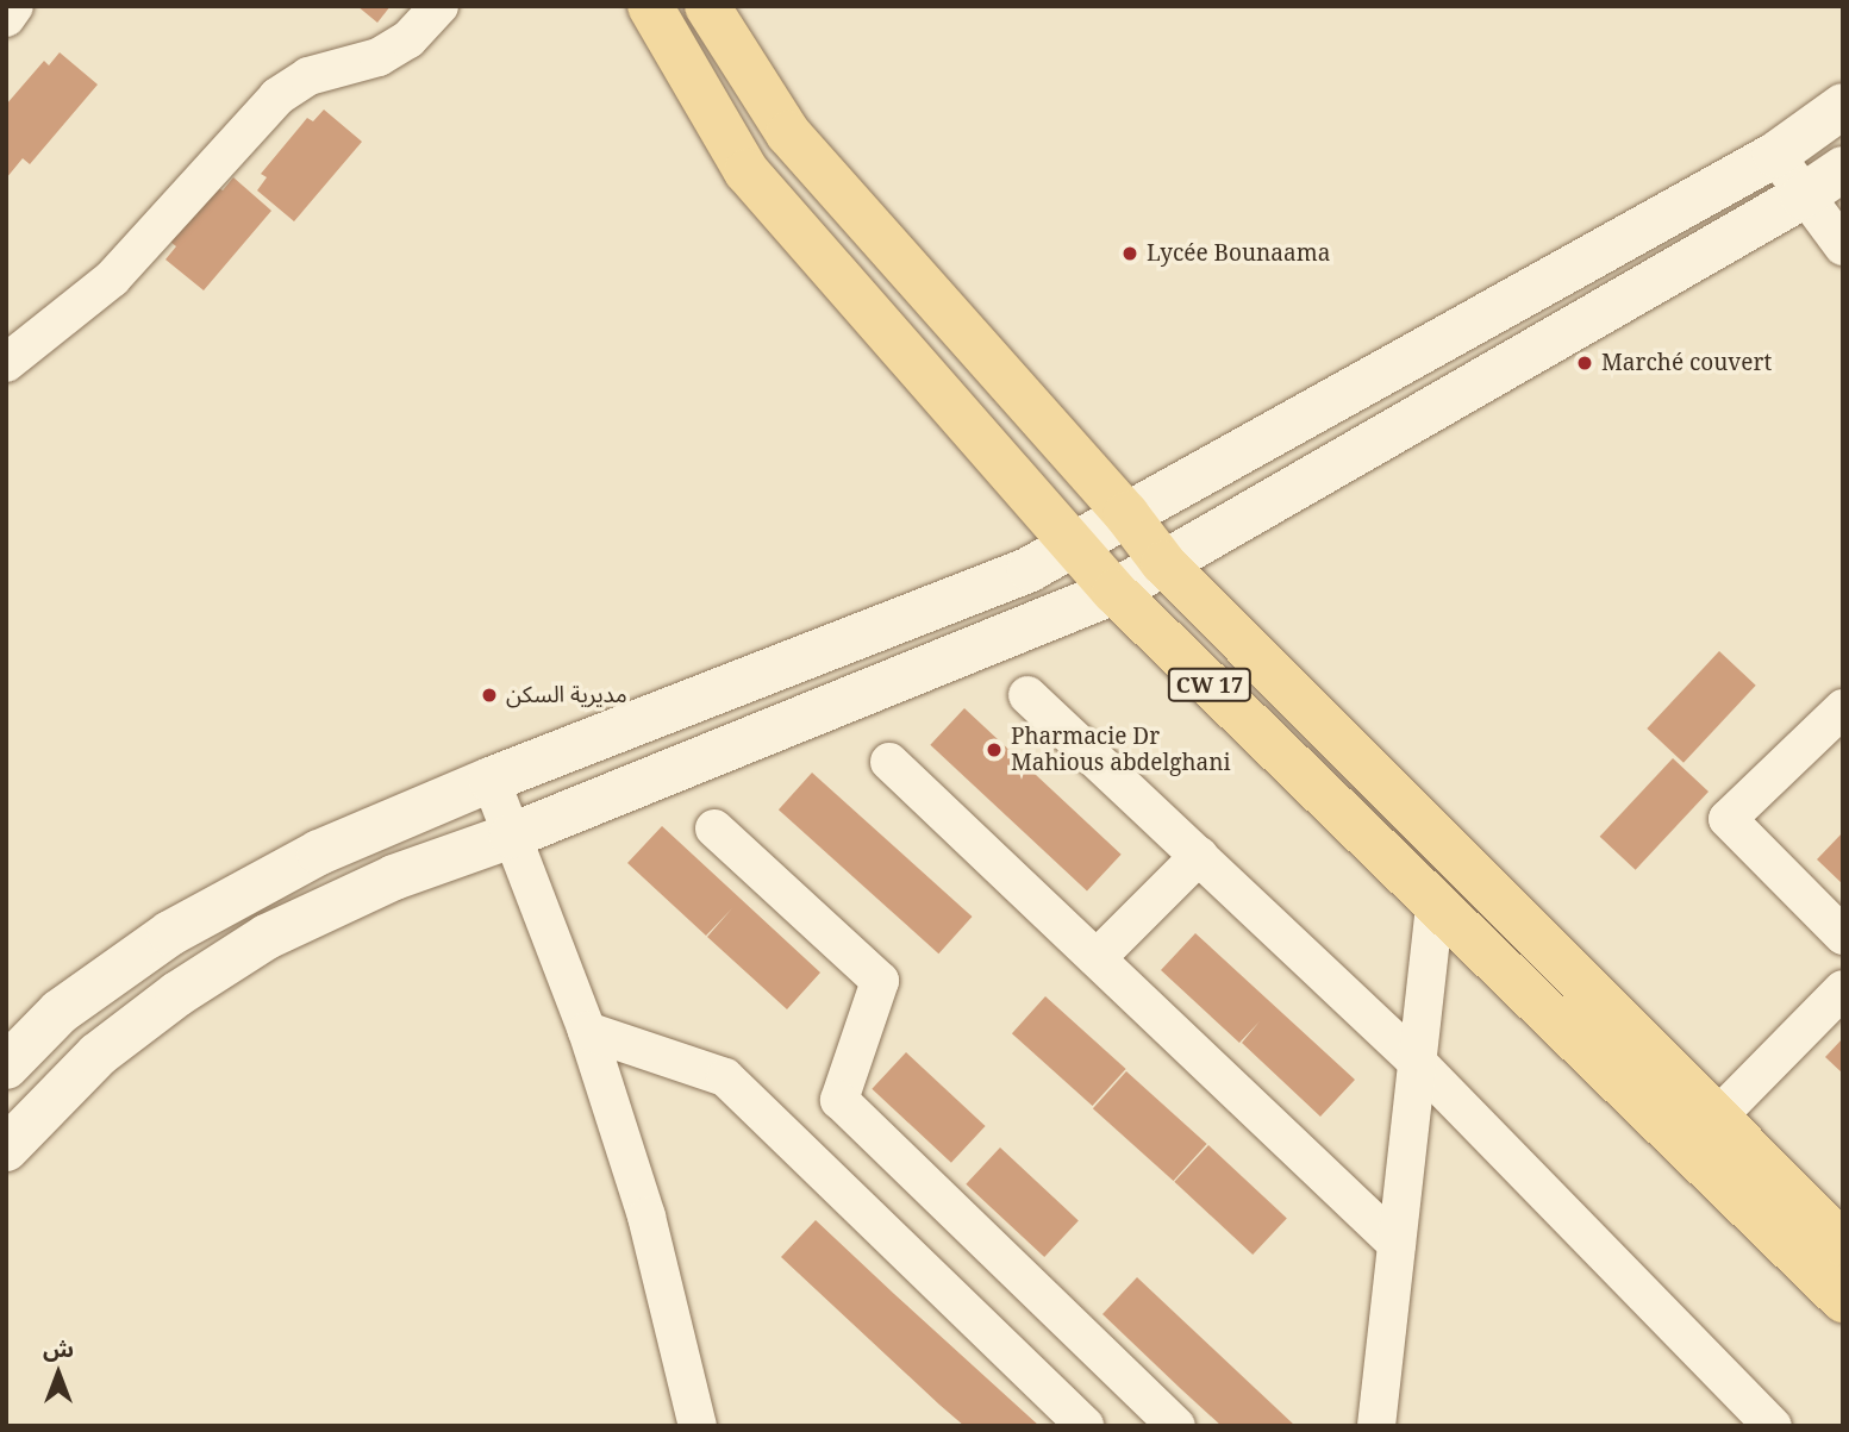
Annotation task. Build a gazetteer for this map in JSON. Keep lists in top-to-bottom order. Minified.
{"streets":{"main road":["CW 17"]},"places":["Lycée Bounaama","Marché couvert","مديرية السكن","Pharmacie Dr Mahious abdelghani"],"north":"top"}
